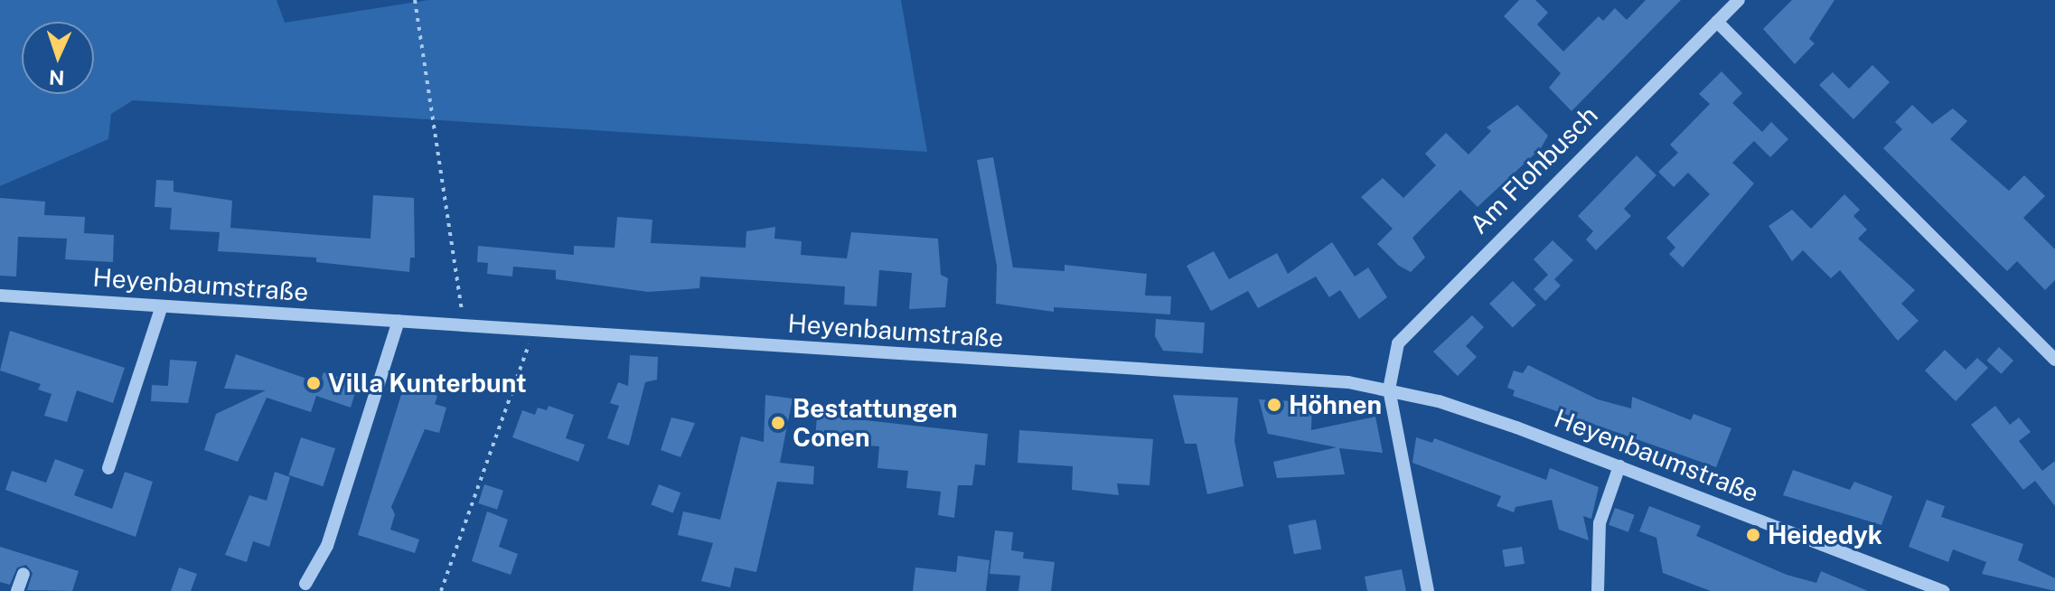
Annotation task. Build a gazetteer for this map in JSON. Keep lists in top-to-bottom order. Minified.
{"streets":{"street":["Am Flohbusch","Heyenbaumstraße"]},"crossings":[["Am Flohbusch","Heyenbaumstraße"]],"places":["Villa Kunterbunt","Höhnen","Bestattungen Conen","Heidedyk"],"north":"bottom"}
